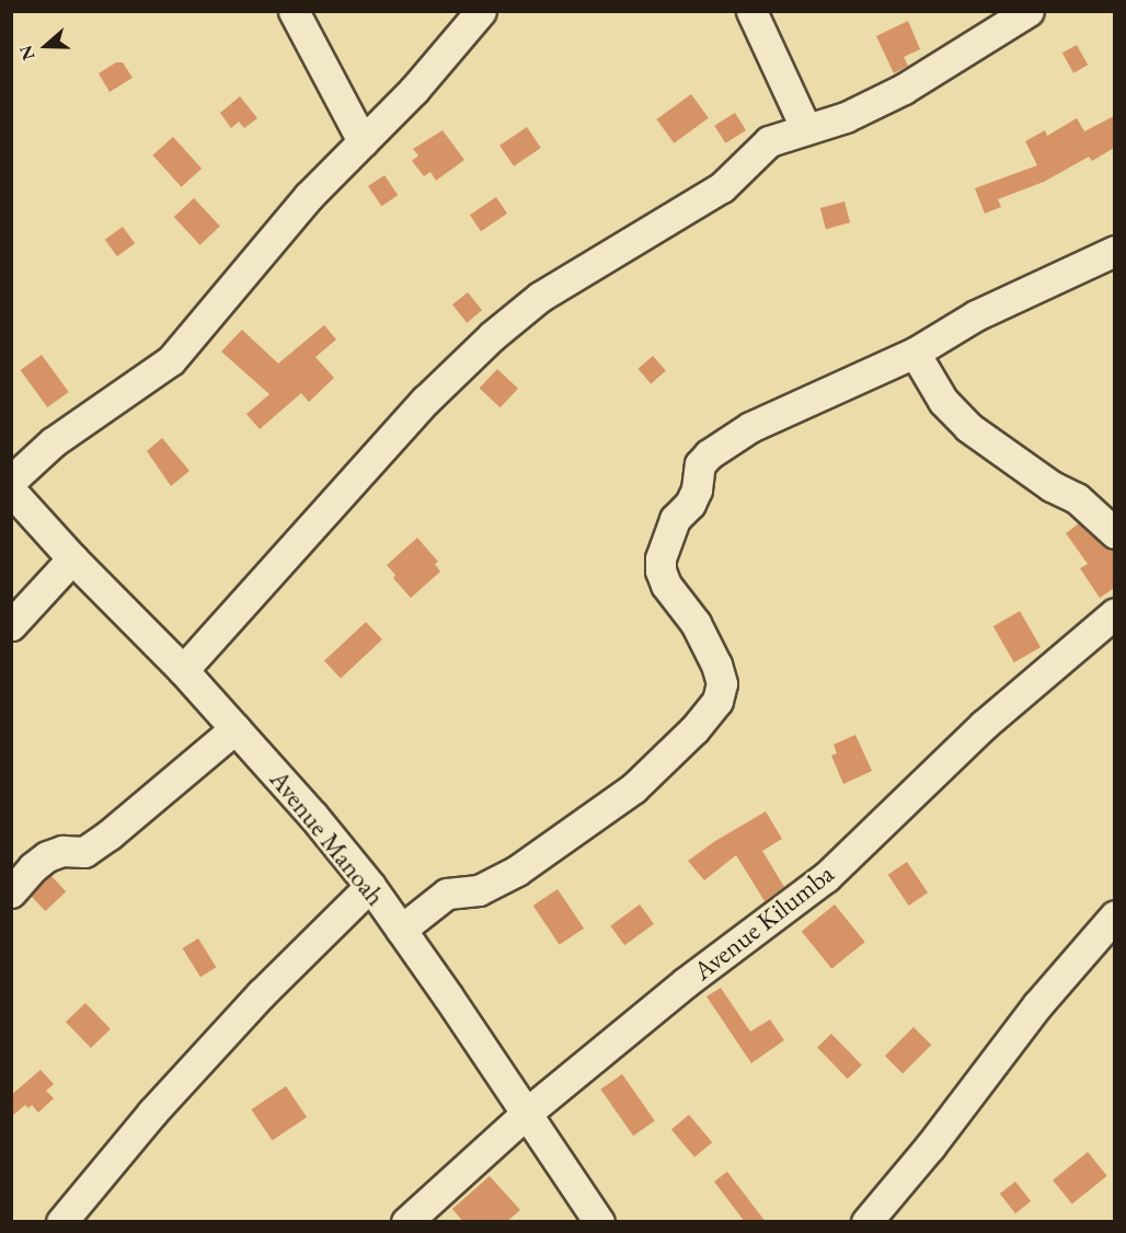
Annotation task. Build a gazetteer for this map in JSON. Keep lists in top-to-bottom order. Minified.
{"streets":{"street":["Avenue Manoah","Avenue Kilumba"]},"crossings":[["Avenue Manoah","Avenue Kilumba"]],"north":"left"}
